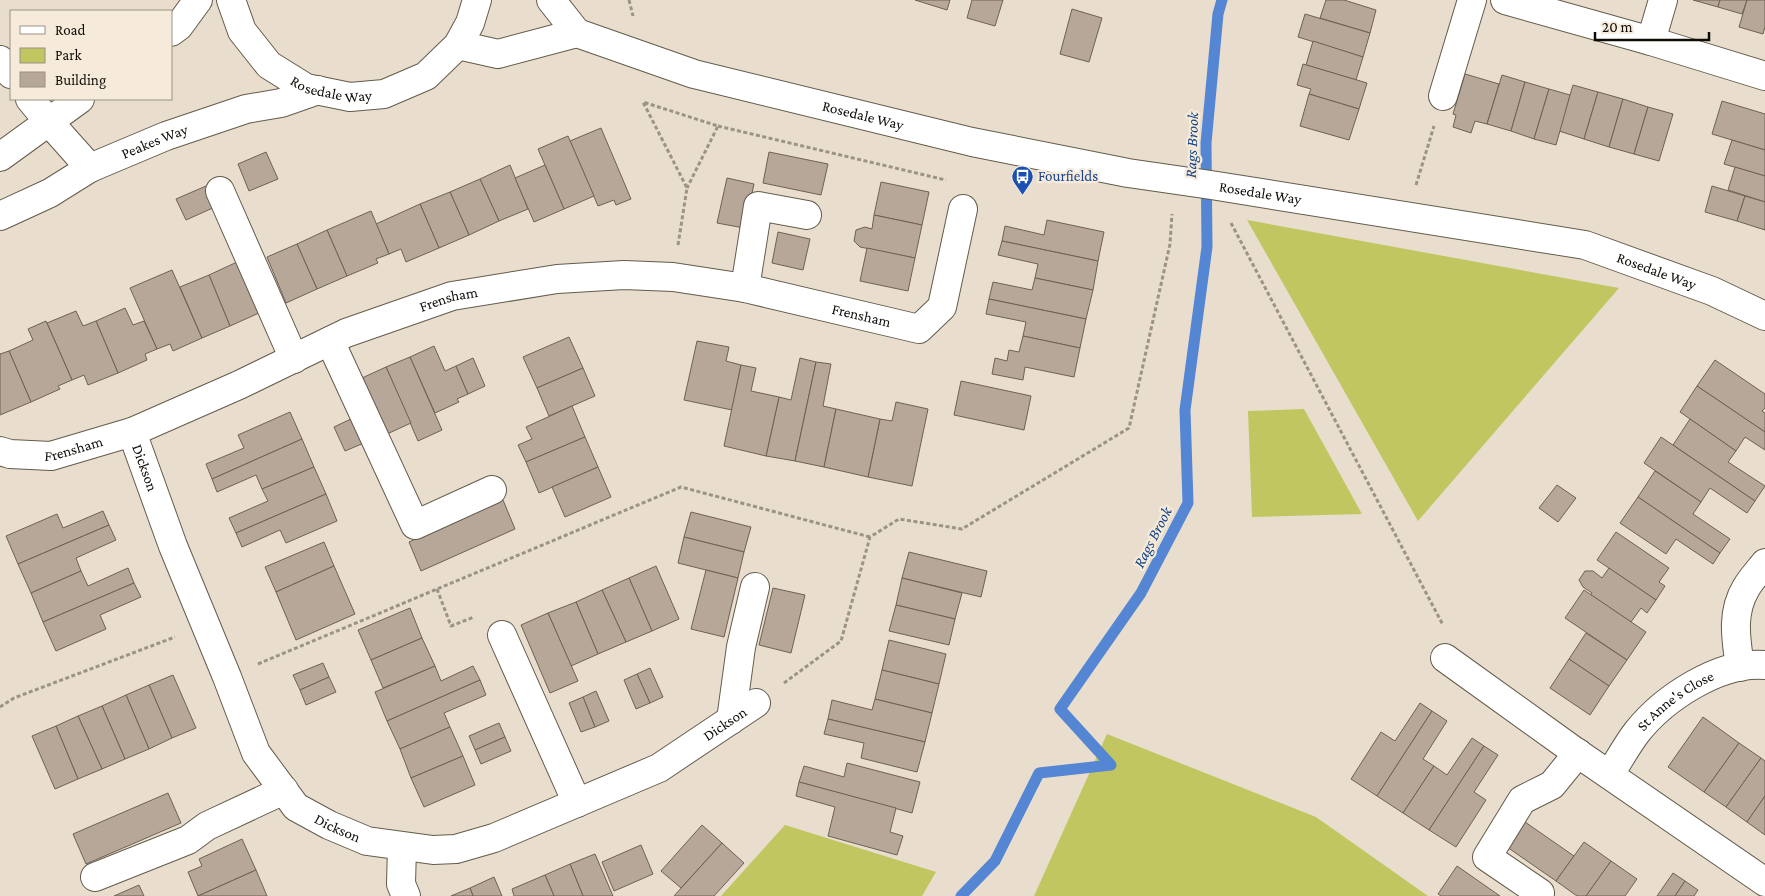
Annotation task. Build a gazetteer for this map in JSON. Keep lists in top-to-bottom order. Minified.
{"streets":{"street":["Rosedale Way","Peakes Way","Frensham","Dickson","St Anne's Close"]},"crossings":[["Rosedale Way","Peakes Way"],["Frensham","Dickson"]],"water":["Rags Brook"],"places":{"bus stop":["Fourfields"]},"legend":["Road","Park","Building"],"scale_bar":"20 m"}
